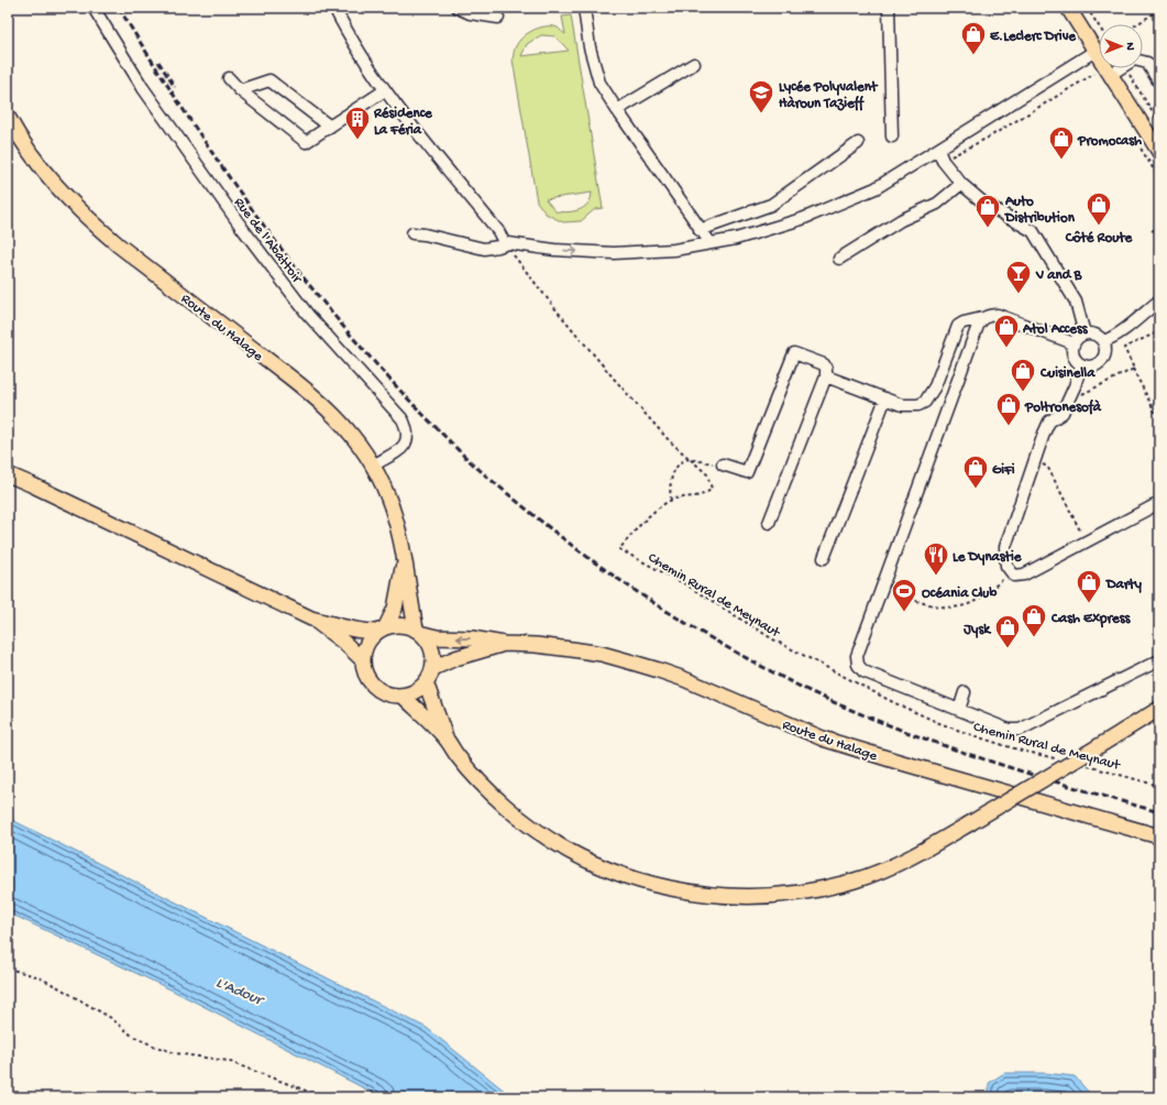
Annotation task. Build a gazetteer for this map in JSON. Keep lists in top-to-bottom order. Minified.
{"streets":{"main road":["Route du Halage"],"street":["Rue de l'Abattoir"],"path":["Chemin Rural de Meynaut"]},"crossings":[["Rue de l'Abattoir","Route du Halage"]],"water":["L'Adour"],"places":{"shop":["E.Leclerc Drive","Promocash","Côté Route","Auto Distribution","Atol Access","Cuisinella","Poltronesofà","GiFi","Darty","Cash Express","Jysk"],"school or university":["Lycée Polyvalent Hàroun Tazieff"],"building":["Résidence La Féria"],"bar":["V and B"],"restaurant":["Le Dynastie"],"sports":["Océania Club"]},"north":"right"}
